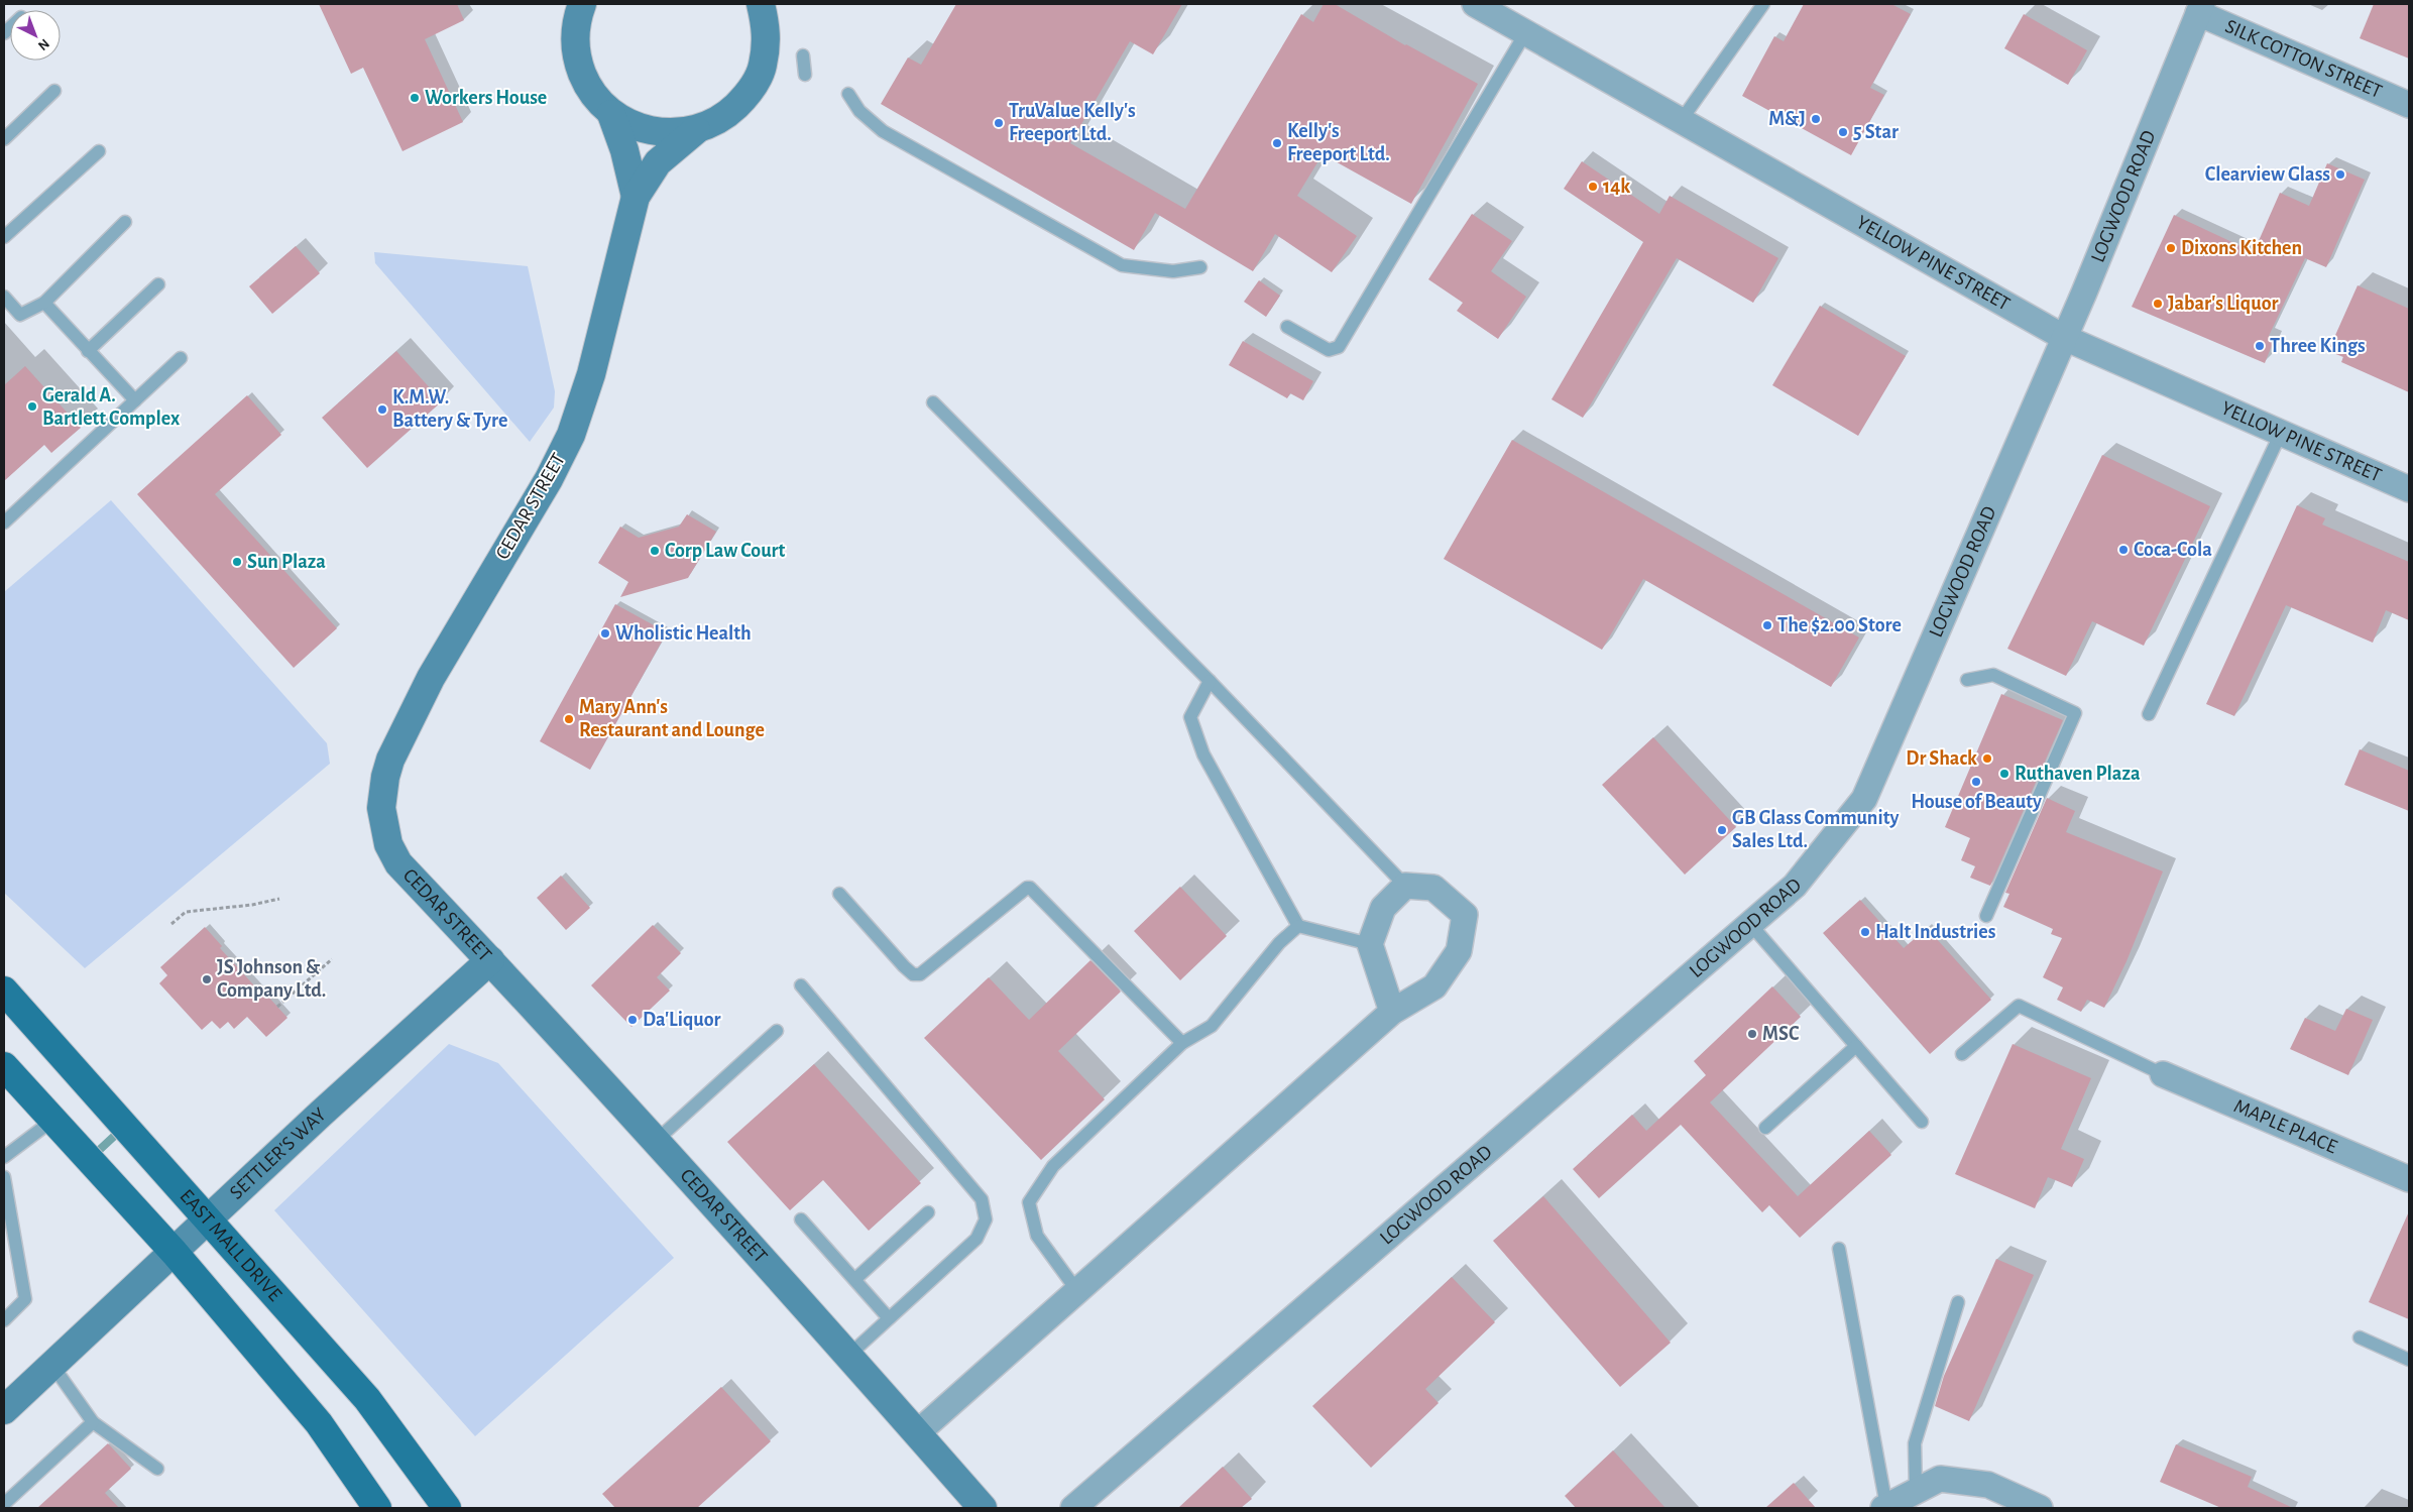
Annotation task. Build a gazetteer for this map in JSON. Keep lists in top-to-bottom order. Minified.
{"streets":{"main road":["CEDAR STREET","SETTLER'S WAY","EAST MALL DRIVE"],"street":["SILK COTTON STREET","LOGWOOD ROAD","YELLOW PINE STREET","MAPLE PLACE"]},"crossings":[["SILK COTTON STREET","LOGWOOD ROAD"],["LOGWOOD ROAD","YELLOW PINE STREET"],["CEDAR STREET","SETTLER'S WAY"],["SETTLER'S WAY","EAST MALL DRIVE"]],"places":["Workers House","M&J","TruValue Kelly's Freeport Ltd.","5 Star","Kelly's Freeport Ltd.","Clearview Glass","14k","Dixons Kitchen","Jabar's Liquor","Three Kings","Gerald A. Bartlett Complex","K.M.W. Battery & Tyre","Coca-Cola","Corp Law Court","Sun Plaza","The $2.00 Store","Wholistic Health","Mary Ann's Restaurant and Lounge","Dr Shack","Ruthaven Plaza","House of Beauty","GB Glass Community Sales Ltd.","Halt Industries","JS Johnson & Company Ltd.","Da'Liquor","MSC"],"north":"bottom right"}
